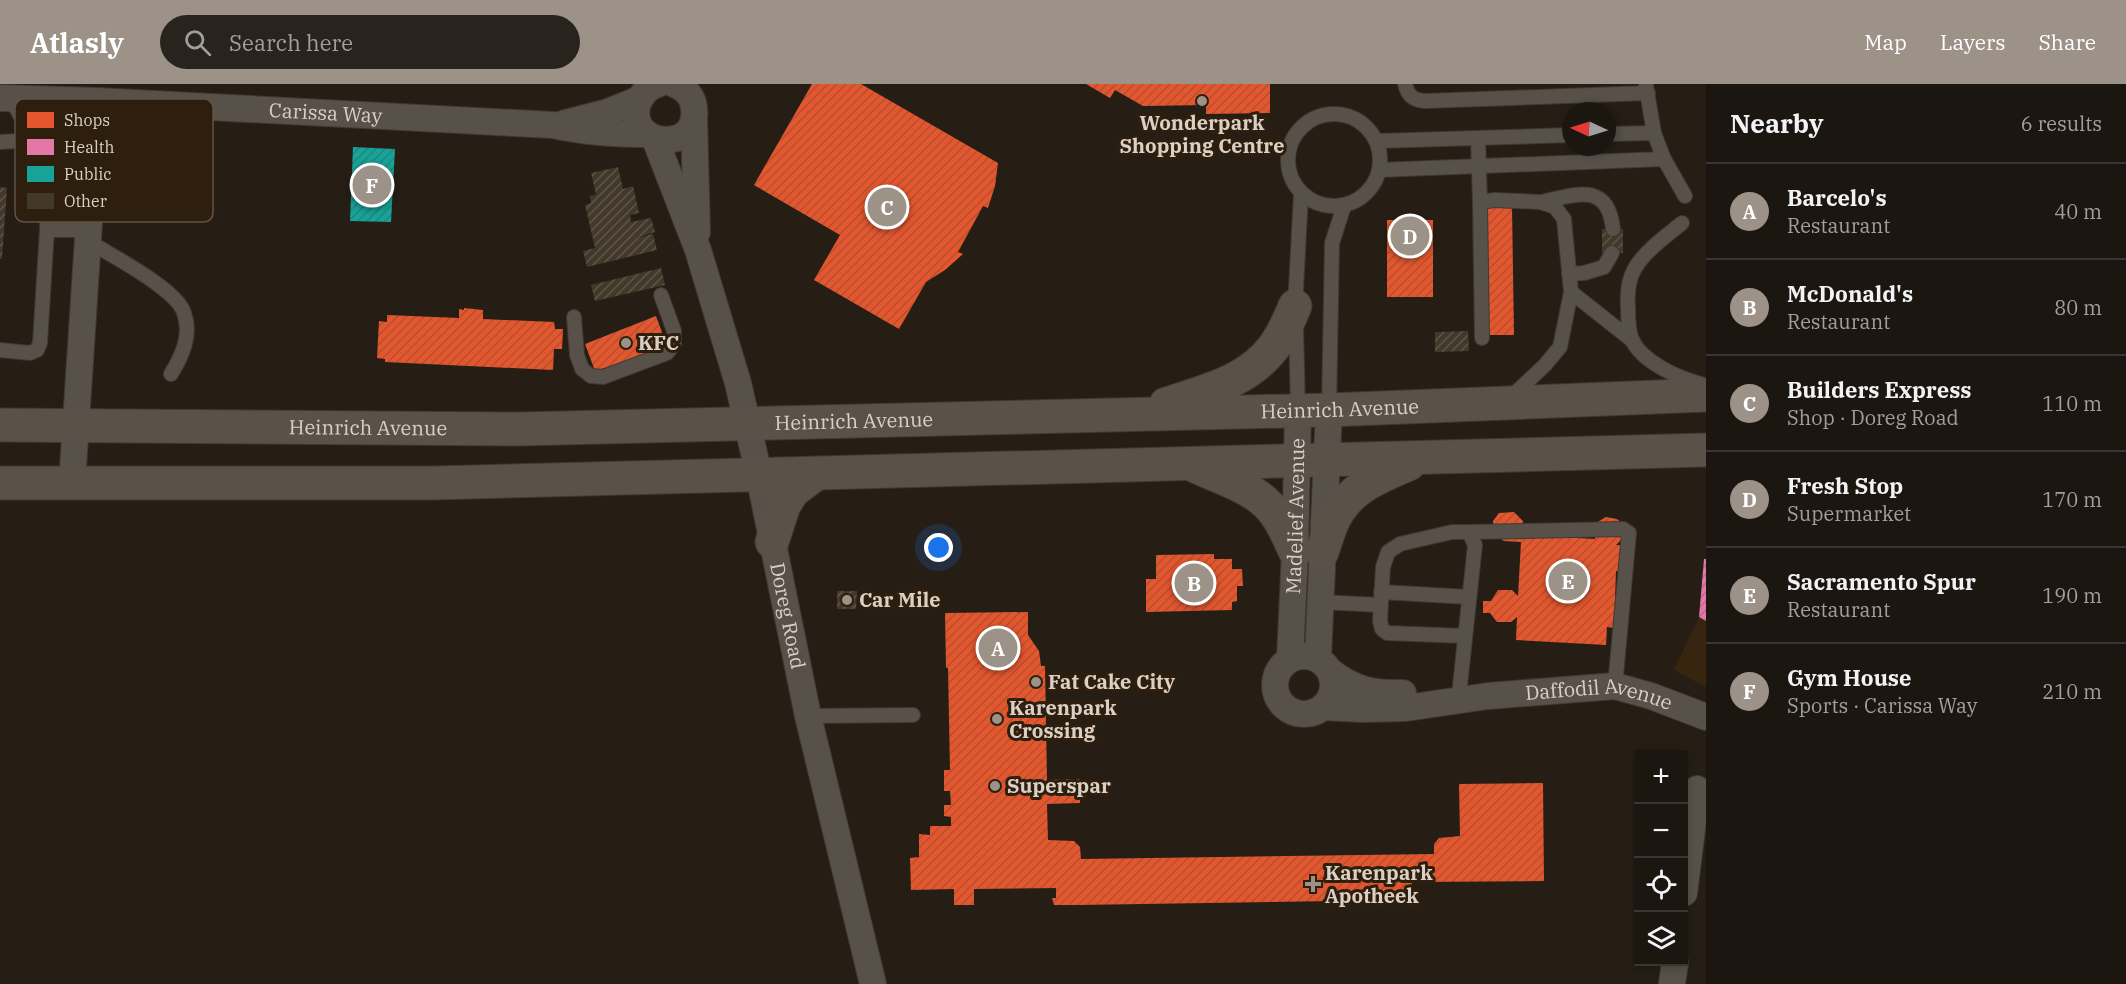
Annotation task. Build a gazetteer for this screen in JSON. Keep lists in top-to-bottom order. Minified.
{"streets":{"street":["Carissa Way","Heinrich Avenue","Madelief Avenue","Doreg Road","Daffodil Avenue"]},"crossings":[["Carissa Way","Doreg Road"],["Heinrich Avenue","Madelief Avenue"],["Heinrich Avenue","Doreg Road"],["Madelief Avenue","Daffodil Avenue"]],"places":{"other":["Wonderpark Shopping Centre","KFC","Car Mile","Fat Cake City","Karenpark Crossing","Superspar"],"health":["Karenpark Apotheek"]},"legend":["Shops","Health","Public","Other"],"north":"left","page":{"header":"Atlasly","search":"Search here","nav":["Map","Layers","Share"],"heading":["Nearby","6 results"],"list":[{"mark":"A","name":"Barcelo's","note":"Restaurant","value":"40 m"},{"mark":"B","name":"McDonald's","note":"Restaurant","value":"80 m"},{"mark":"C","name":"Builders Express","note":"Shop · Doreg Road","value":"110 m"},{"mark":"D","name":"Fresh Stop","note":"Supermarket","value":"170 m"},{"mark":"E","name":"Sacramento Spur","note":"Restaurant","value":"190 m"},{"mark":"F","name":"Gym House","note":"Sports · Carissa Way","value":"210 m"}],"pins":["F","C","D","E","B","A"],"map_buttons":["+","−"]}}
